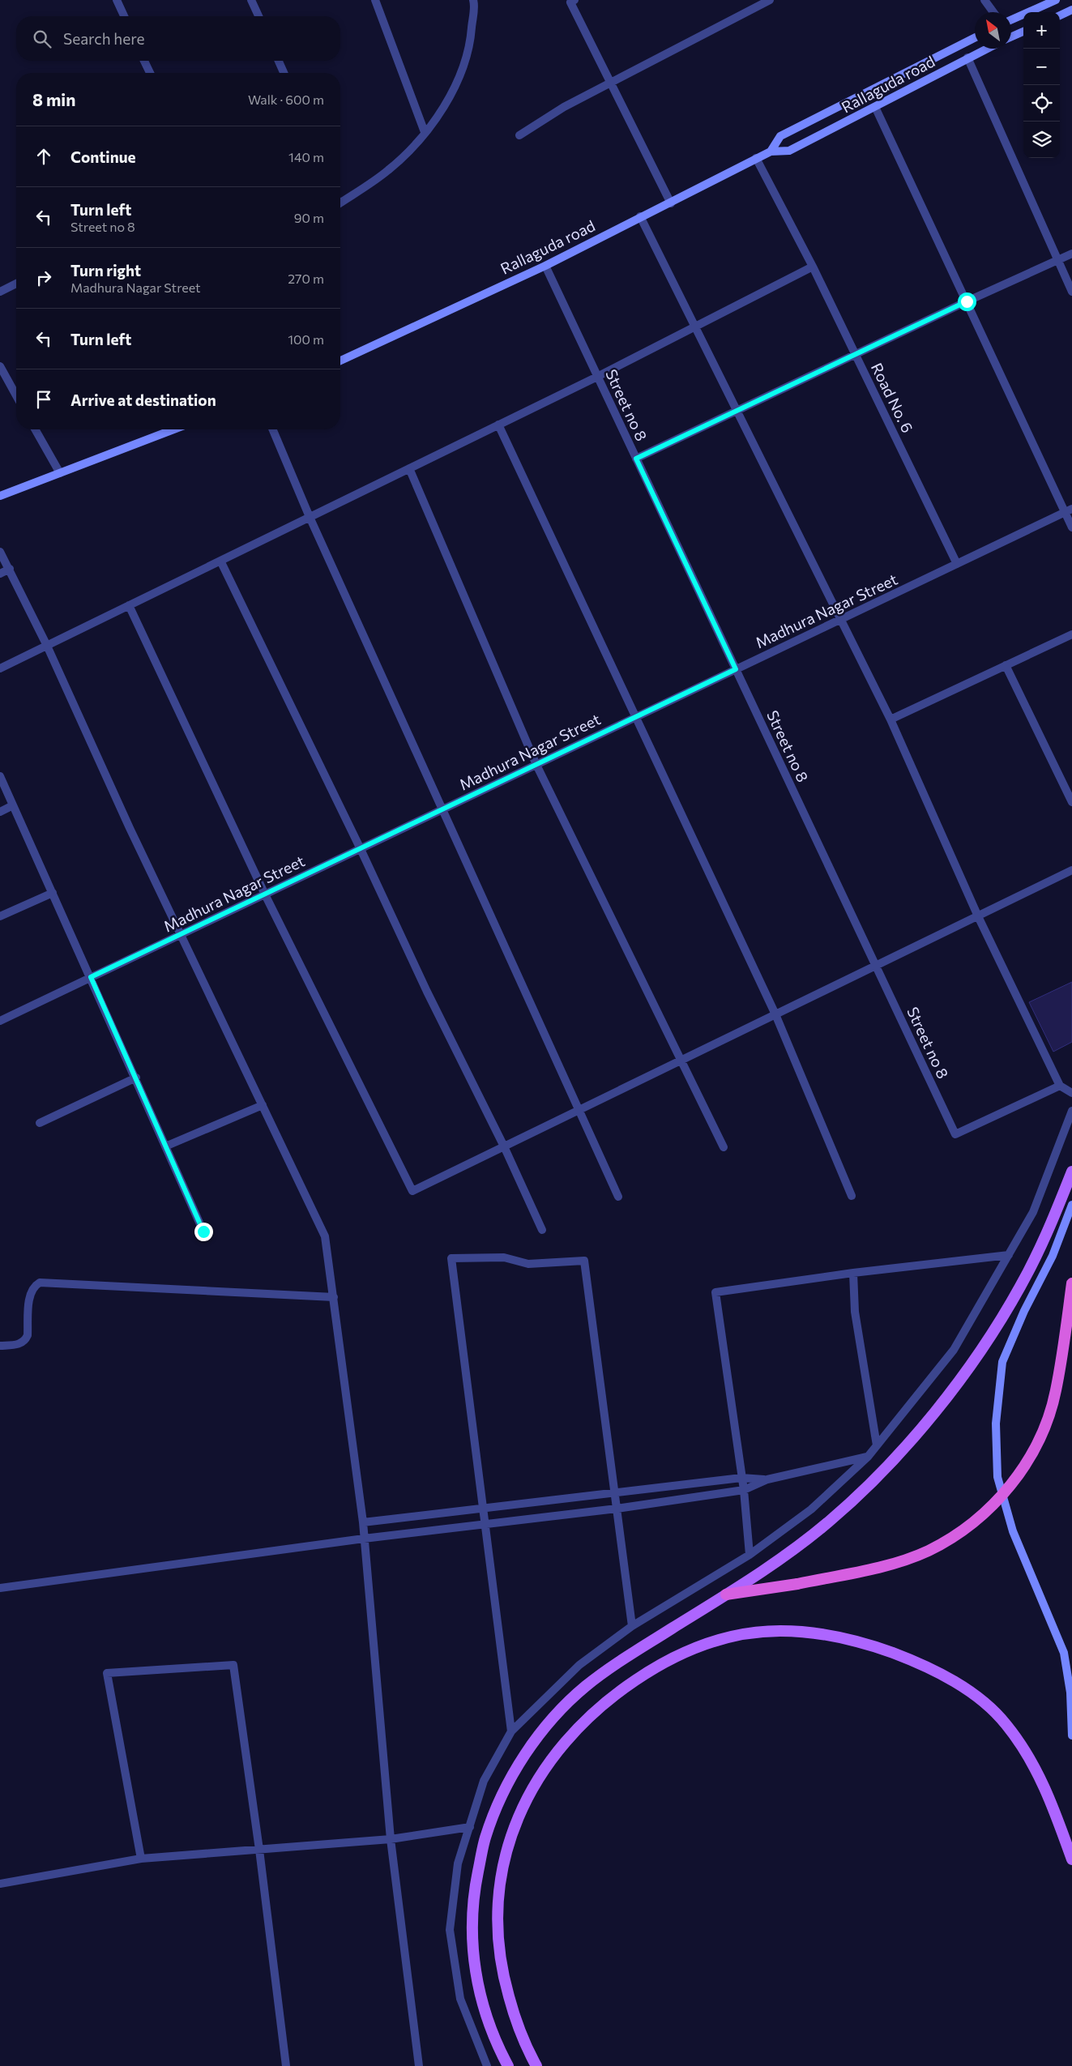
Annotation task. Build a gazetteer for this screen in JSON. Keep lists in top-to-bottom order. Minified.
{"streets":{"main road":["Rallaguda road"],"street":["Road No. 6","Street no 8","Madhura Nagar Street"]},"crossings":[["Rallaguda road","Road No. 6"],["Rallaguda road","Street no 8"],["Road No. 6","Madhura Nagar Street"],["Street no 8","Madhura Nagar Street"]],"north":"top left","page":{"map_buttons":["+","−"],"search":"Search here","heading":["8 min","Walk · 600 m"],"list":[["Continue","140 m"],["Turn left","Street no 8","90 m"],["Turn right","Madhura Nagar Street","270 m"],["Turn left","100 m"],"Arrive at destination"]}}
